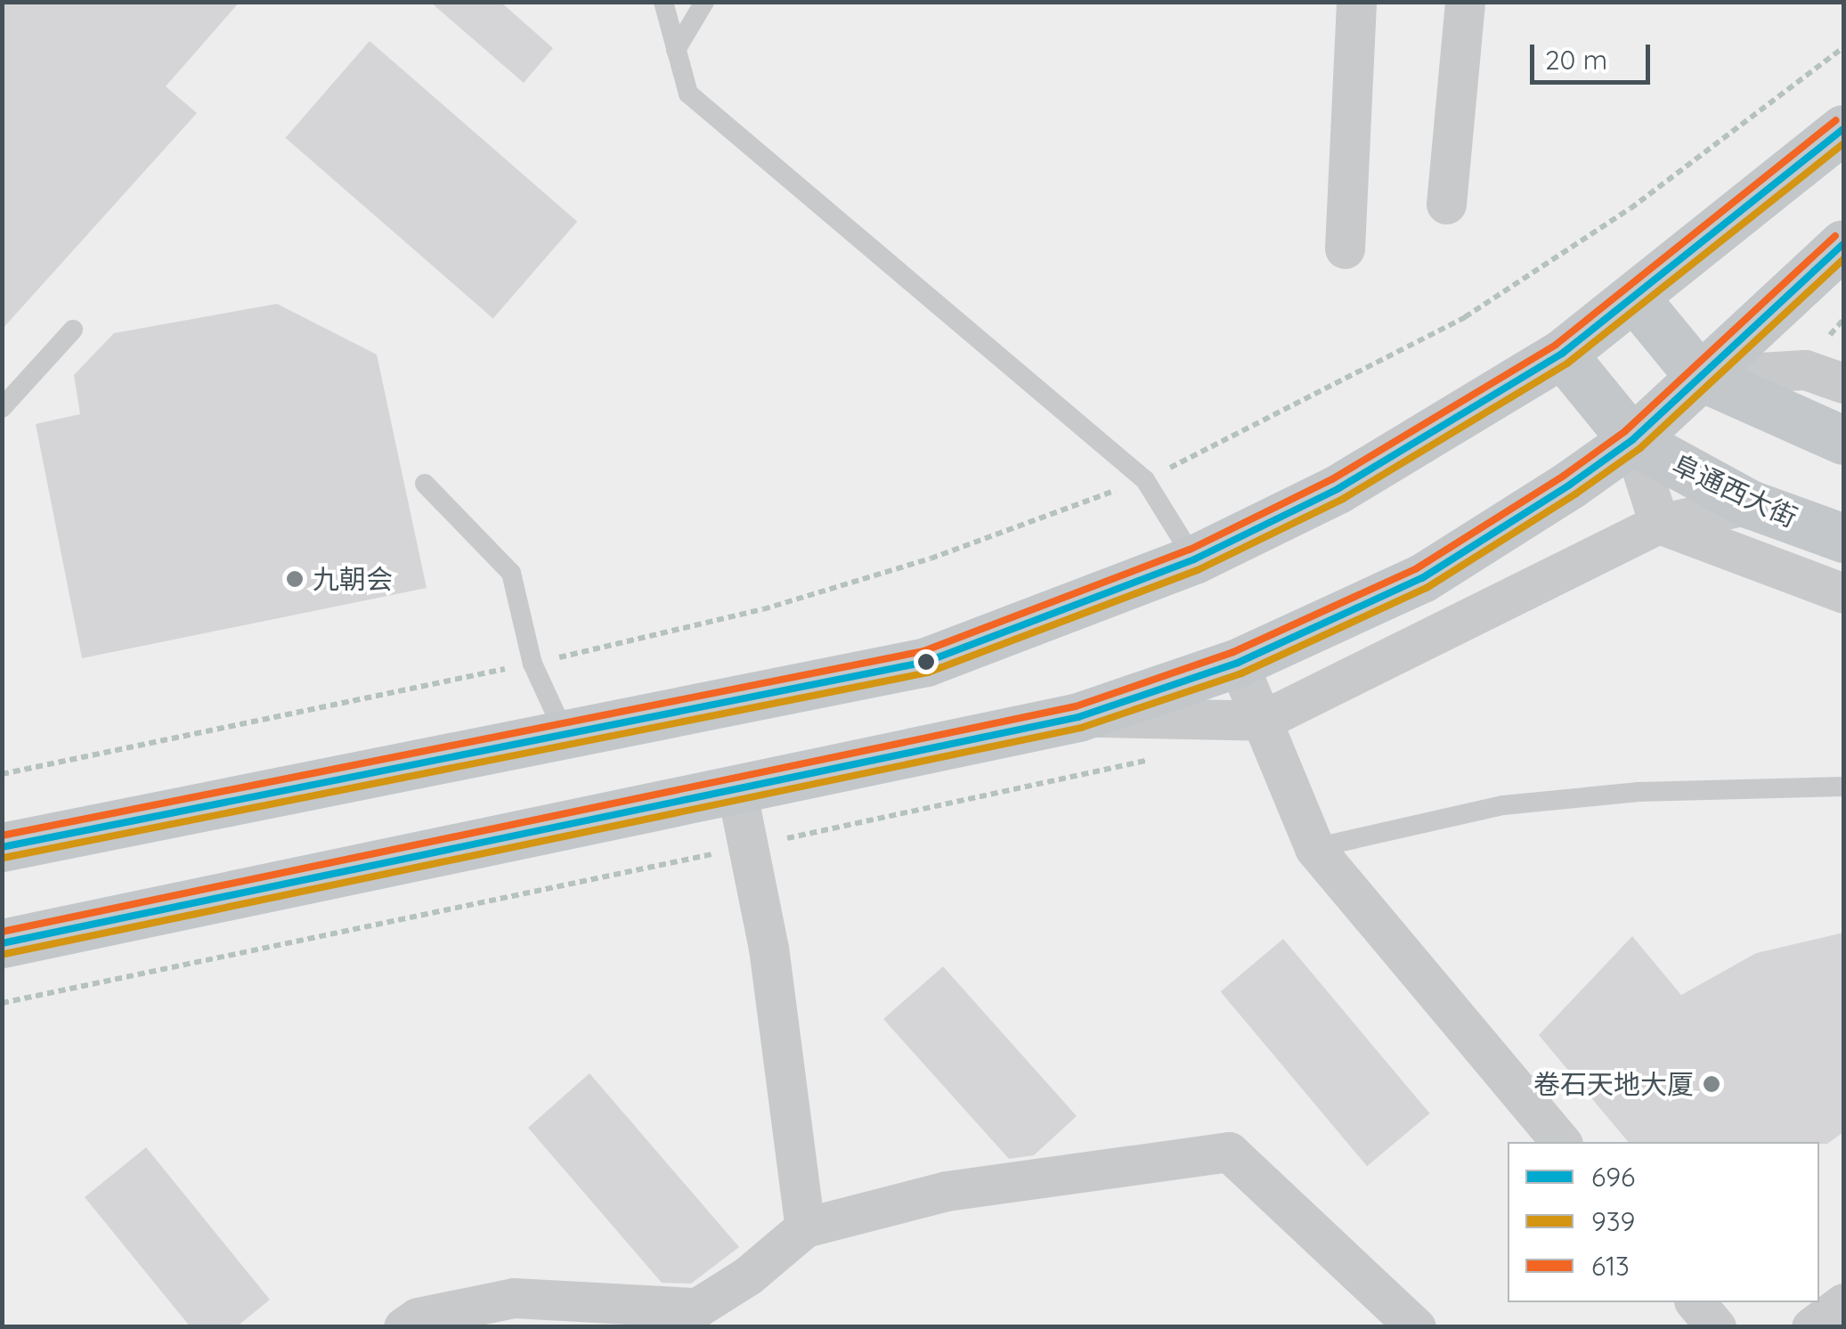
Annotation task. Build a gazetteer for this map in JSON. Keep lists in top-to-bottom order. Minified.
{"streets":{"main road":["阜通西大街"]},"places":["九朝会","卷石天地大厦"],"lines":["transit line 613","transit line 696","transit line 939"],"legend":["696","939","613"],"scale_bar":"20 m"}
